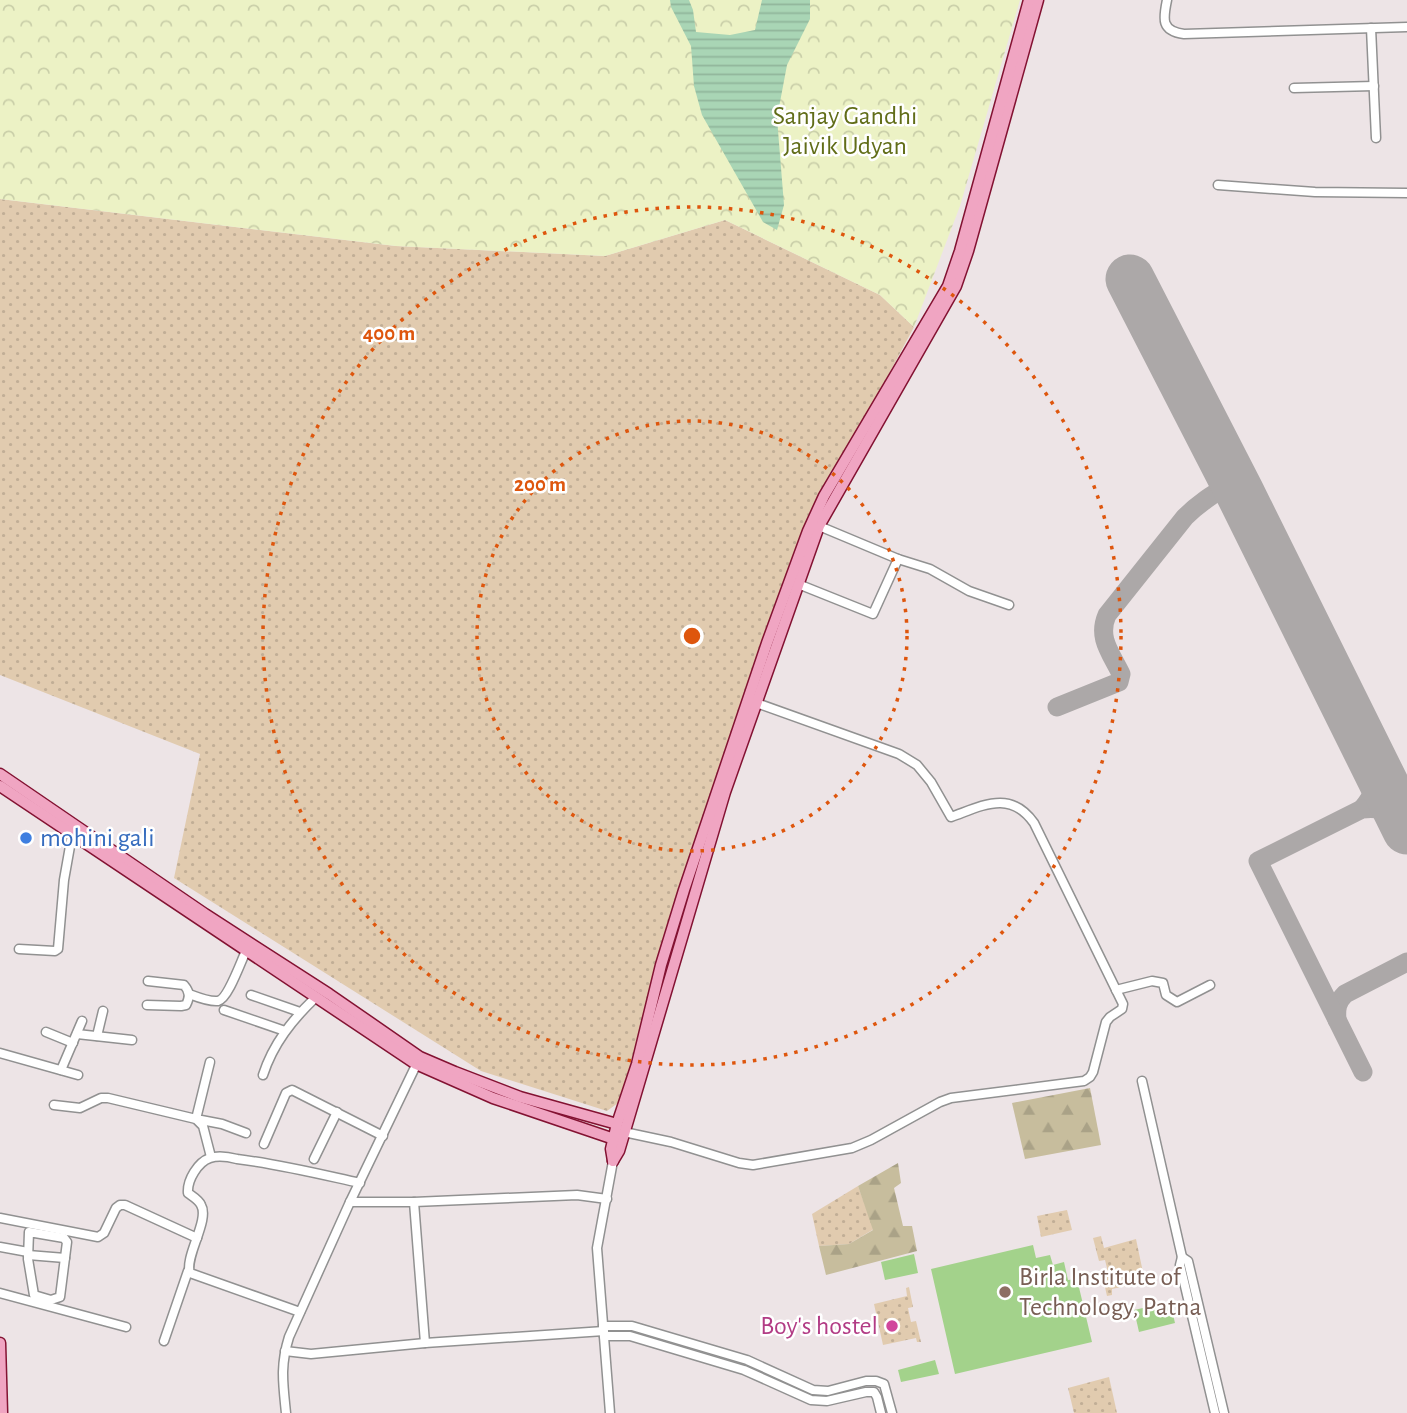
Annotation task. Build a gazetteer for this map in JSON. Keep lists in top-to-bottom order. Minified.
{"parks":["Sanjay Gandhi Jaivik Udyan"],"places":["mohini gali","Birla Institute of Technology, Patna","Boy's hostel"],"rings":["400 m","200 m"]}
